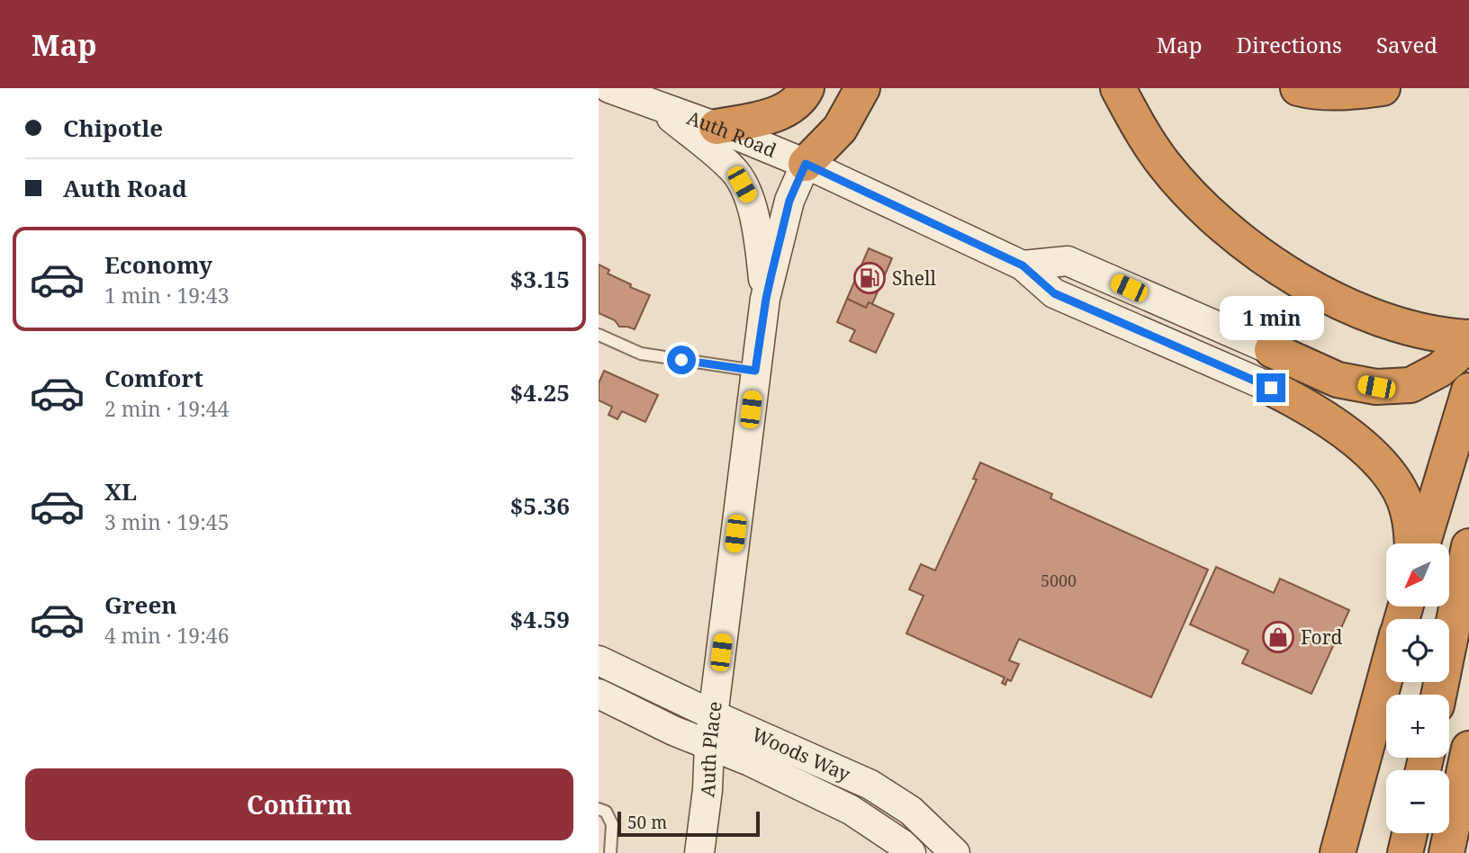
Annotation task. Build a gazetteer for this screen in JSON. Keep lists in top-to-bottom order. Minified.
{"streets":{"street":["Auth Road","Auth Place","Woods Way"]},"crossings":[["Auth Road","Auth Place"],["Auth Place","Woods Way"]],"places":{"fuel station":["Shell"],"shop":["Ford"]},"house_numbers":["5000"],"scale_bar":"50 m","north":"bottom left","page":{"header":"Map","nav":["Map","Directions","Saved"],"banner":["Chipotle","Auth Road"],"list":[{"name":"Economy","note":"1 min · 19:43","value":"$3.15"},{"name":"Comfort","note":"2 min · 19:44","value":"$4.25"},{"name":"XL","note":"3 min · 19:45","value":"$5.36"},{"name":"Green","note":"4 min · 19:46","value":"$4.59"}],"bubble":"1 min","map_buttons":["+","−"],"buttons":"Confirm","scale":"50 m"}}
